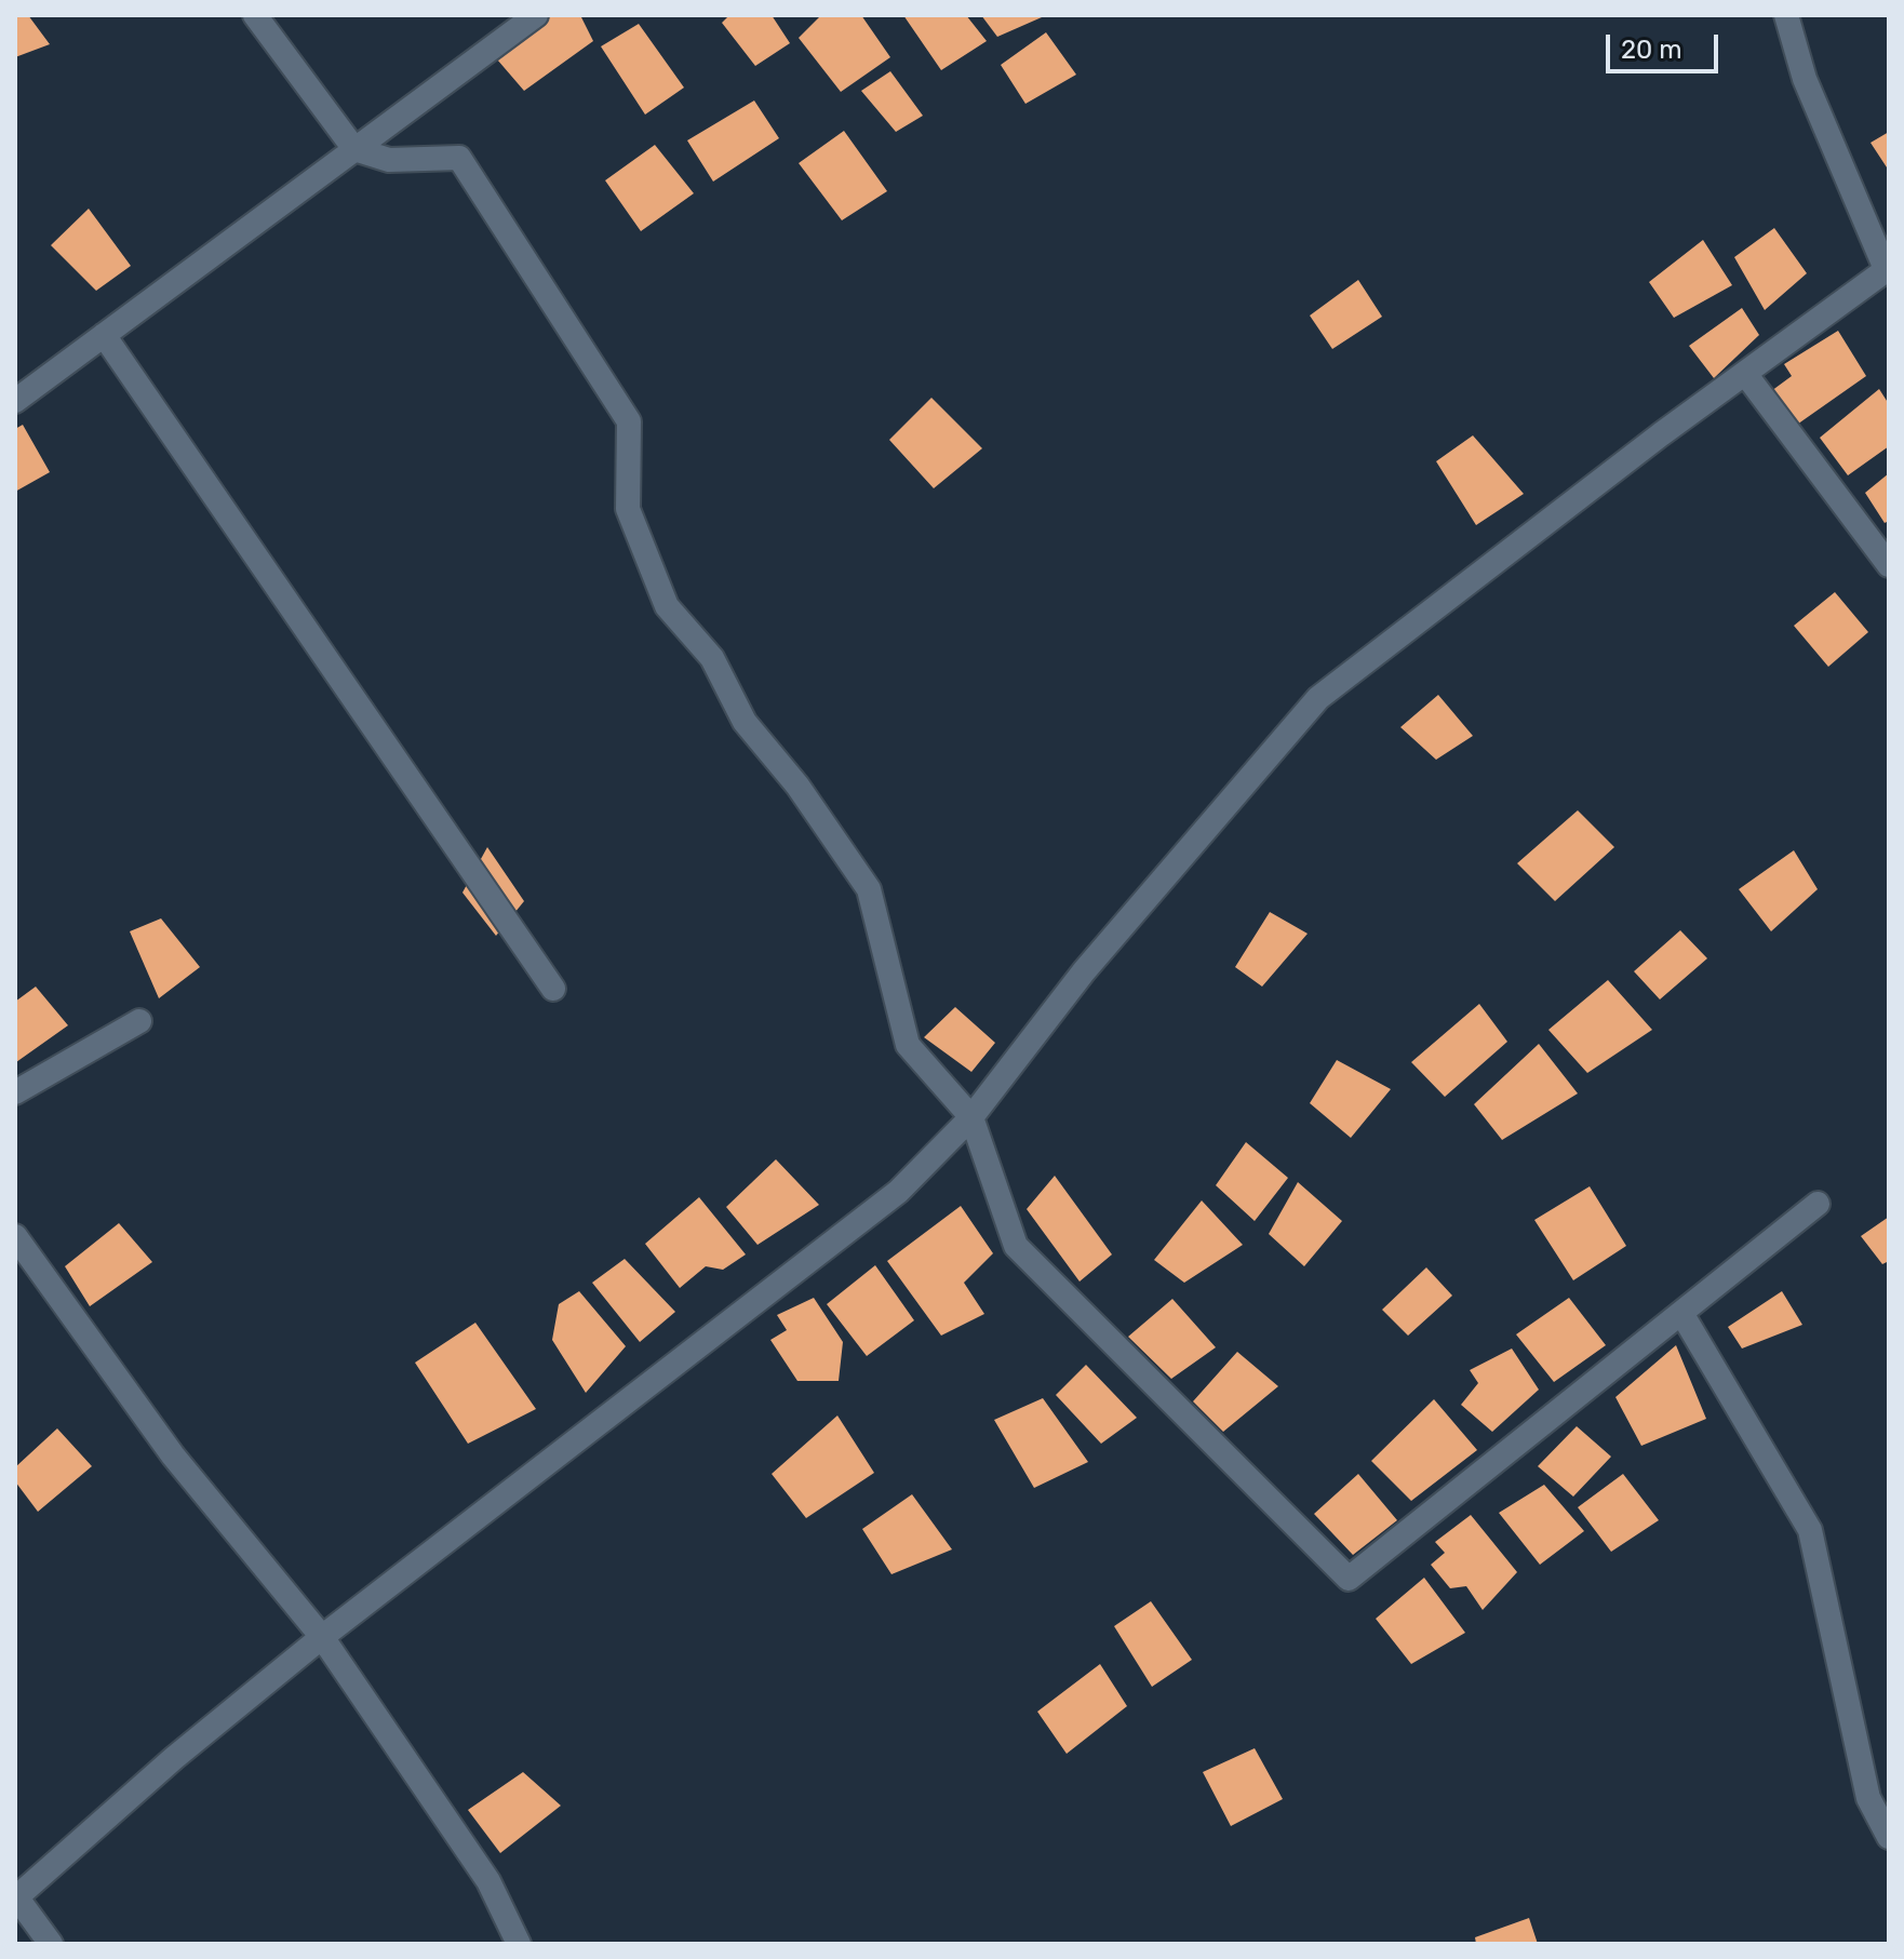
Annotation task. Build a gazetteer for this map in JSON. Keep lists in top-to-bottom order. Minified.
{"scale_bar":"20 m"}
